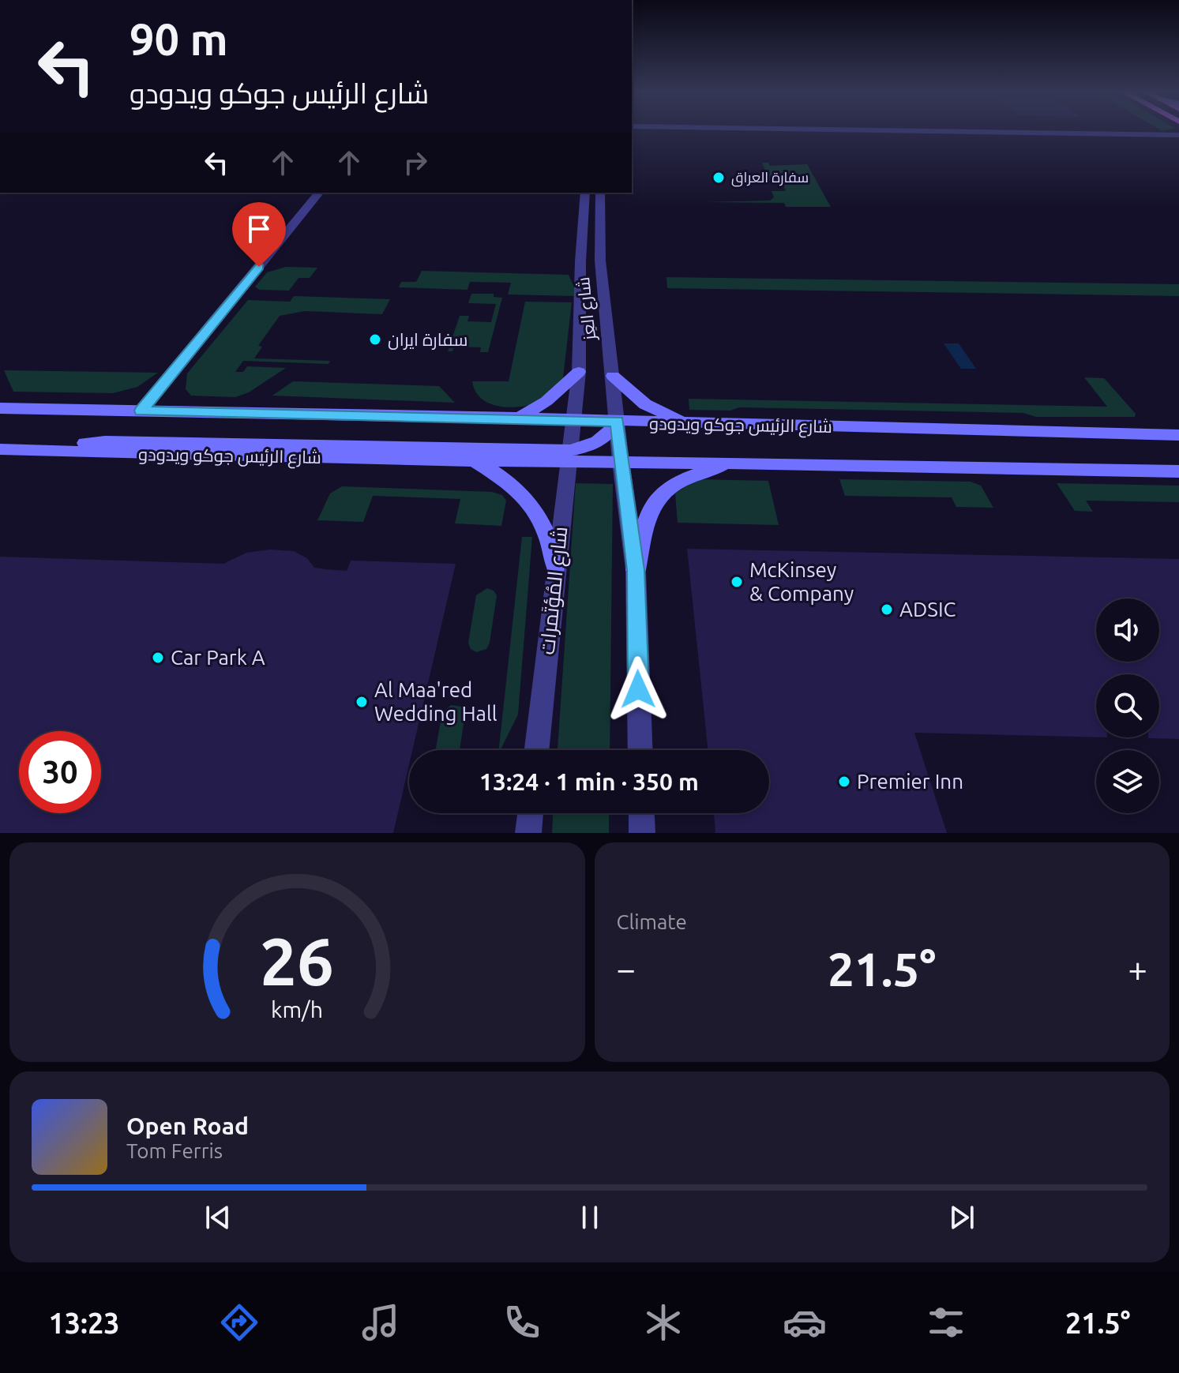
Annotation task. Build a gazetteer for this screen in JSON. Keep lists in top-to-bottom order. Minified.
{"streets":{"street":["شارع العِز","شارع الرئيس جوكو ويدودو","شارع المُؤتَمرات"]},"crossings":[["شارع العِز","شارع الرئيس جوكو ويدودو"],["شارع العِز","شارع المُؤتَمرات"],["شارع الرئيس جوكو ويدودو","شارع المُؤتَمرات"]],"places":["سفارة العراق","سفارة ايران","McKinsey & Company","ADSIC","Car Park A","Al Maa'red Wedding Hall","Premier Inn"],"page":{"turn":["90 m","شارع الرئيس جوكو ويدودو"],"limit":"30","trip":"13:24 · 1 min · 350 m","tile":"Climate","heat":["−","21.5°","+"],"song":["Open Road","Tom Ferris"],"tabs":["13:23","21.5°"],"gauge":["26","km/h"]}}
